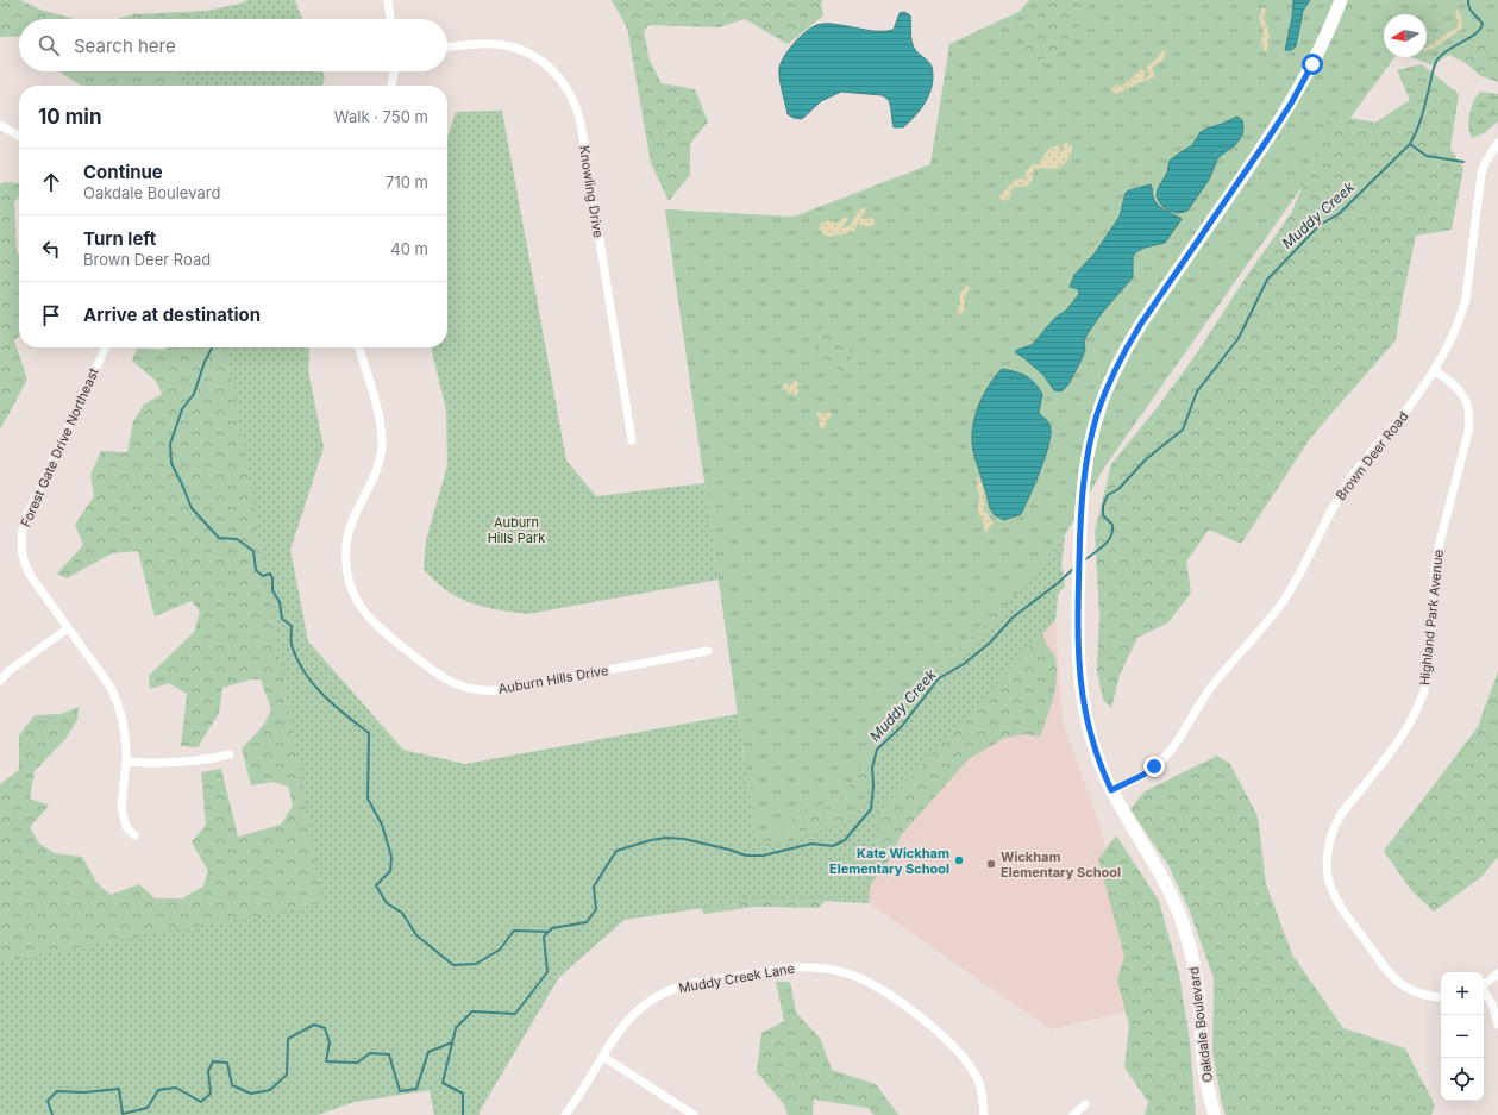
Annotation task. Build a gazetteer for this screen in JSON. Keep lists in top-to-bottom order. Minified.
{"streets":{"main road":["Oakdale Boulevard"],"street":["Knowling Drive","Forest Gate Drive Northeast","Brown Deer Road","Highland Park Avenue","Auburn Hills Drive","Muddy Creek Lane"]},"crossings":[["Brown Deer Road","Highland Park Avenue"],["Brown Deer Road","Oakdale Boulevard"]],"water":["Muddy Creek"],"parks":["Auburn Hills Park"],"places":["Kate Wickham Elementary School","Wickham Elementary School"],"north":"left","page":{"search":"Search here","heading":["10 min","Walk · 750 m"],"list":[["Continue","Oakdale Boulevard","710 m"],["Turn left","Brown Deer Road","40 m"],"Arrive at destination"],"map_buttons":["+","−"]}}
